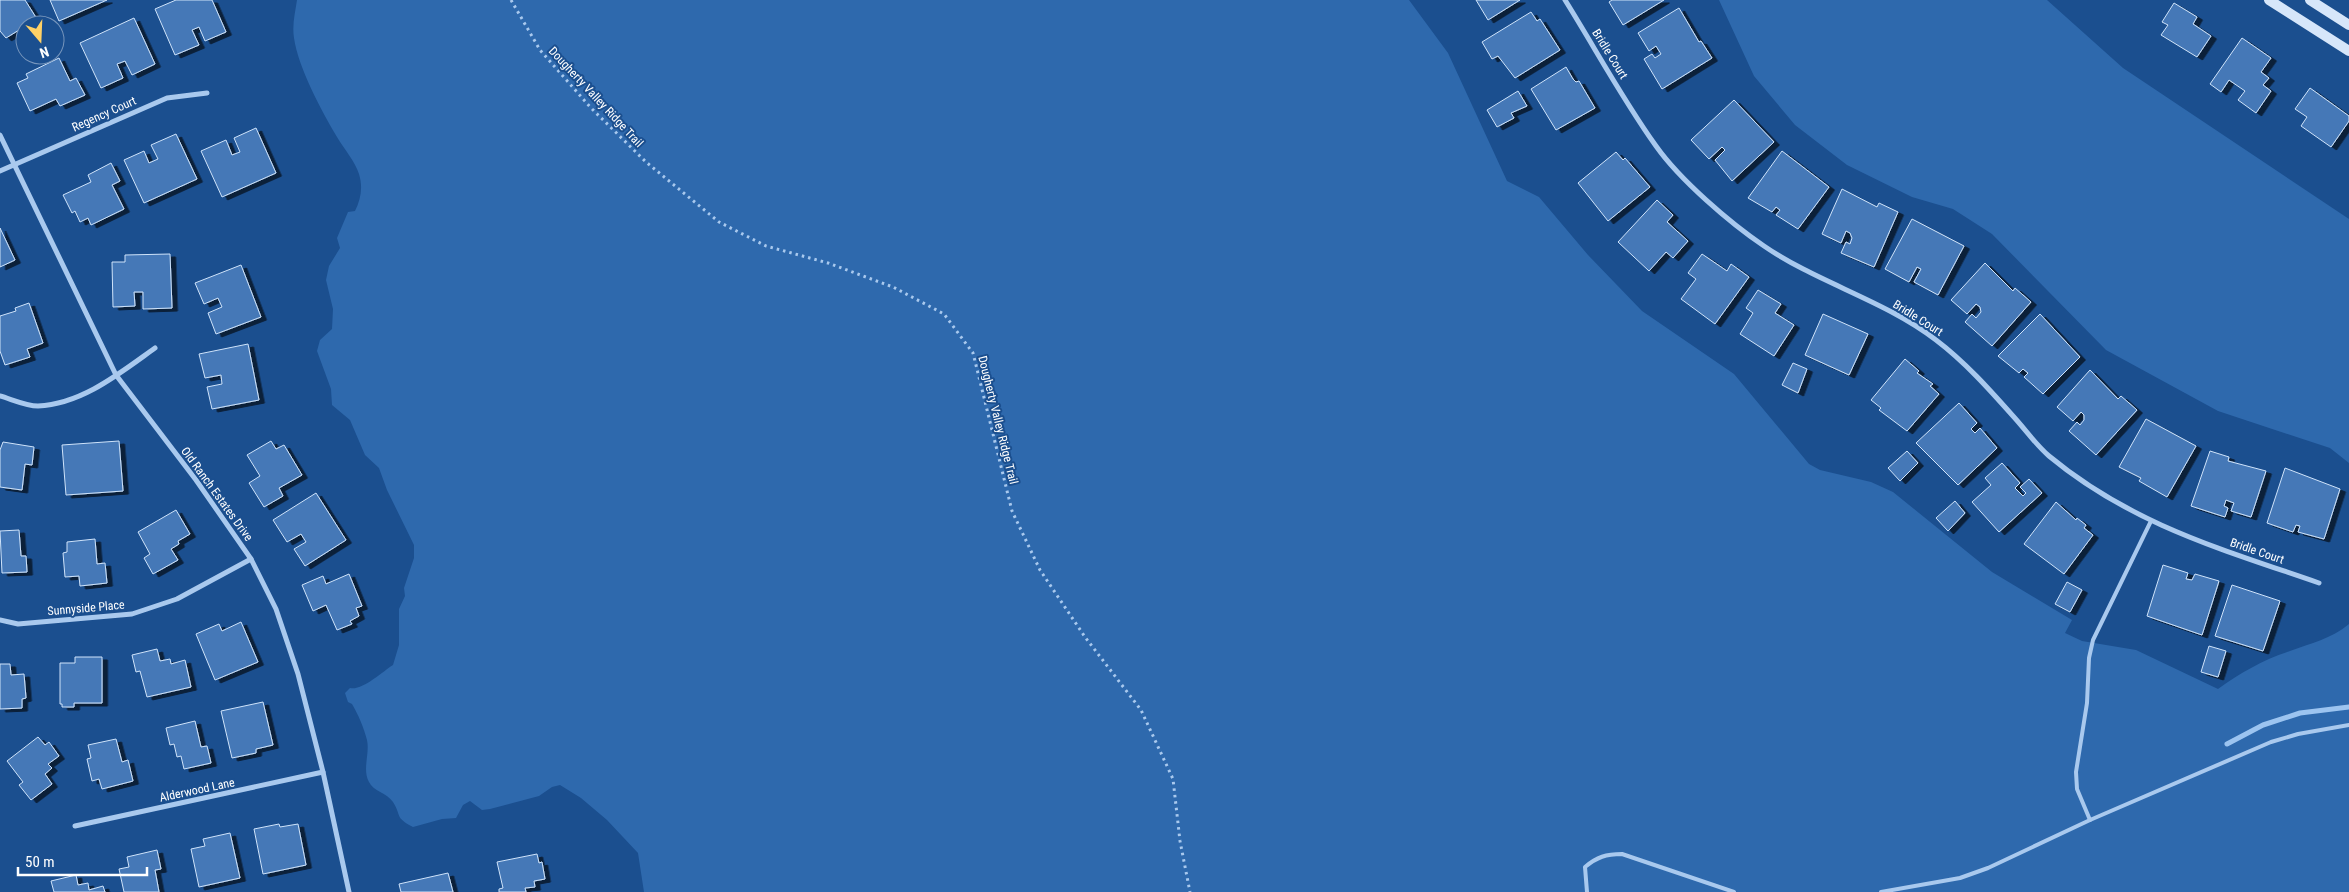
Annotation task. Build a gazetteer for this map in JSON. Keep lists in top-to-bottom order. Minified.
{"streets":{"street":["Bridle Court","Regency Court","Old Ranch Estates Drive","Sunnyside Place","Alderwood Lane"],"path":["Dougherty Valley Ridge Trail"]},"crossings":[["Regency Court","Old Ranch Estates Drive"],["Old Ranch Estates Drive","Sunnyside Place"],["Old Ranch Estates Drive","Alderwood Lane"]],"scale_bar":"50 m","north":"bottom"}
